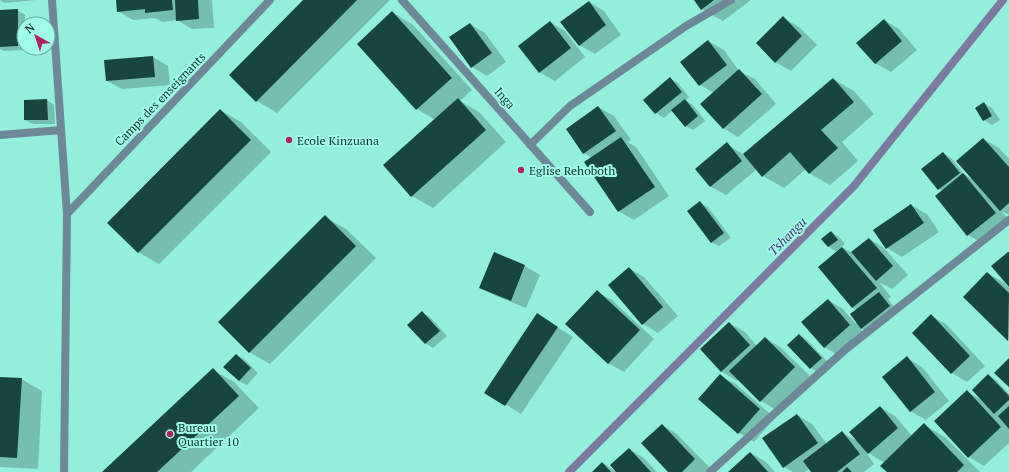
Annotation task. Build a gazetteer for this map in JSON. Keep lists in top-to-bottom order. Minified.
{"streets":{"street":["Inga","Camps des enseignants"]},"water":["Tshangu"],"places":["Ecole Kinzuana","Eglise Rehoboth","Bureau Quartier 10"],"north":"top left"}
